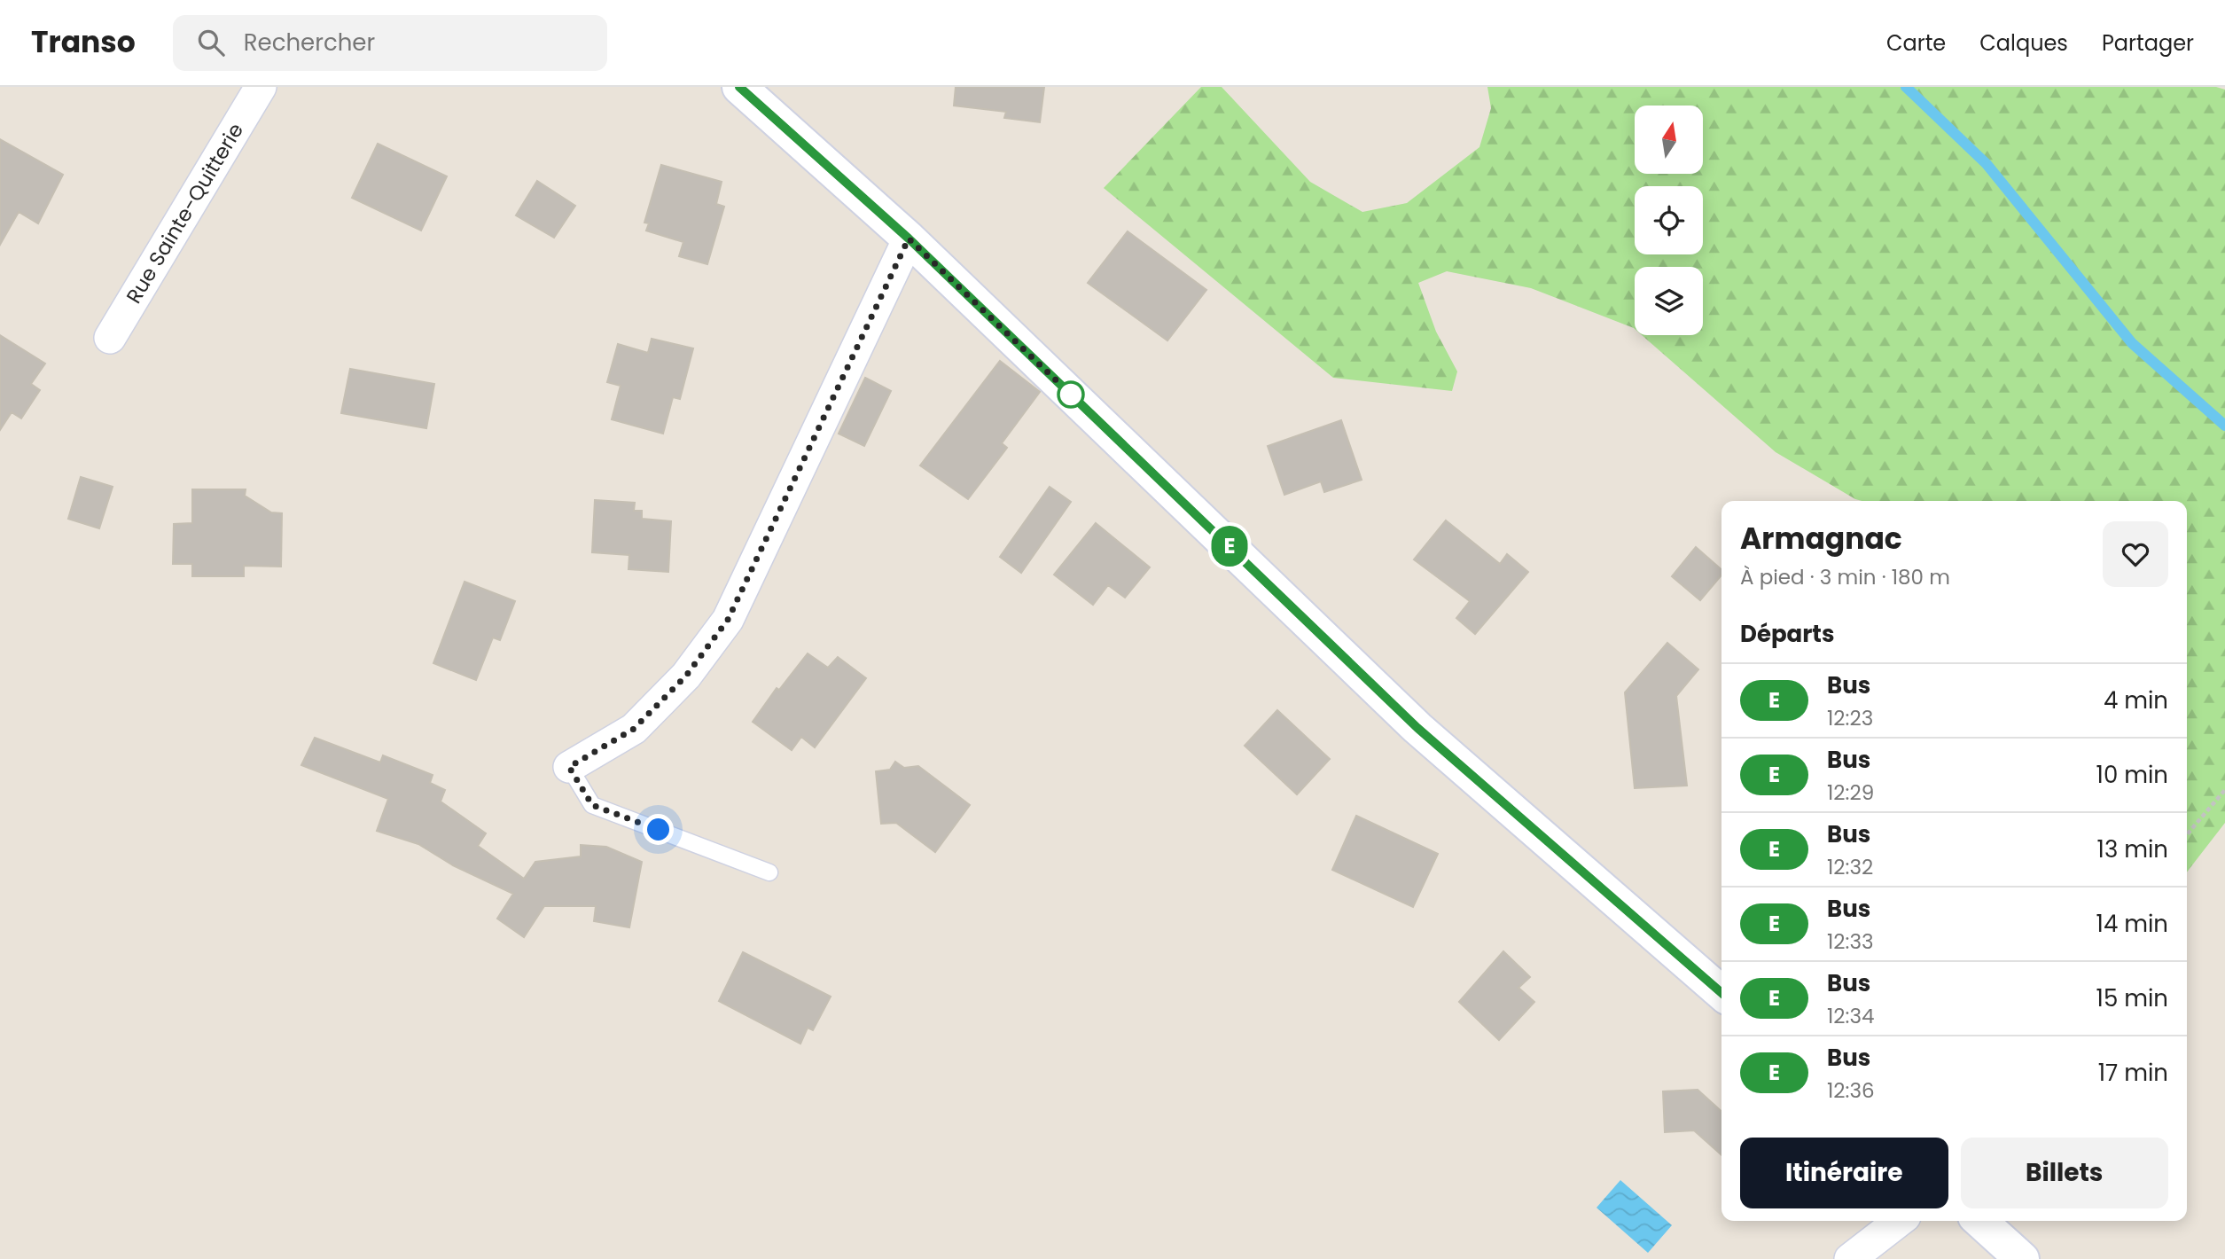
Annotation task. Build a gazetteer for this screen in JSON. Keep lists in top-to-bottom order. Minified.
{"streets":{"street":["Rue Sainte-Quitterie"]},"lines":["bus line E"],"north":"top","page":{"header":"Transo","search":"Rechercher","nav":["Carte","Calques","Partager"],"on_map":"E","heading":[["Armagnac","À pied · 3 min · 180 m"],"Départs"],"list":[{"mark":"E","name":"Bus","note":"12:23","value":"4 min"},{"mark":"E","name":"Bus","note":"12:29","value":"10 min"},{"mark":"E","name":"Bus","note":"12:32","value":"13 min"},{"mark":"E","name":"Bus","note":"12:33","value":"14 min"},{"mark":"E","name":"Bus","note":"12:34","value":"15 min"},{"mark":"E","name":"Bus","note":"12:36","value":"17 min"}],"buttons":["Itinéraire","Billets"]}}
